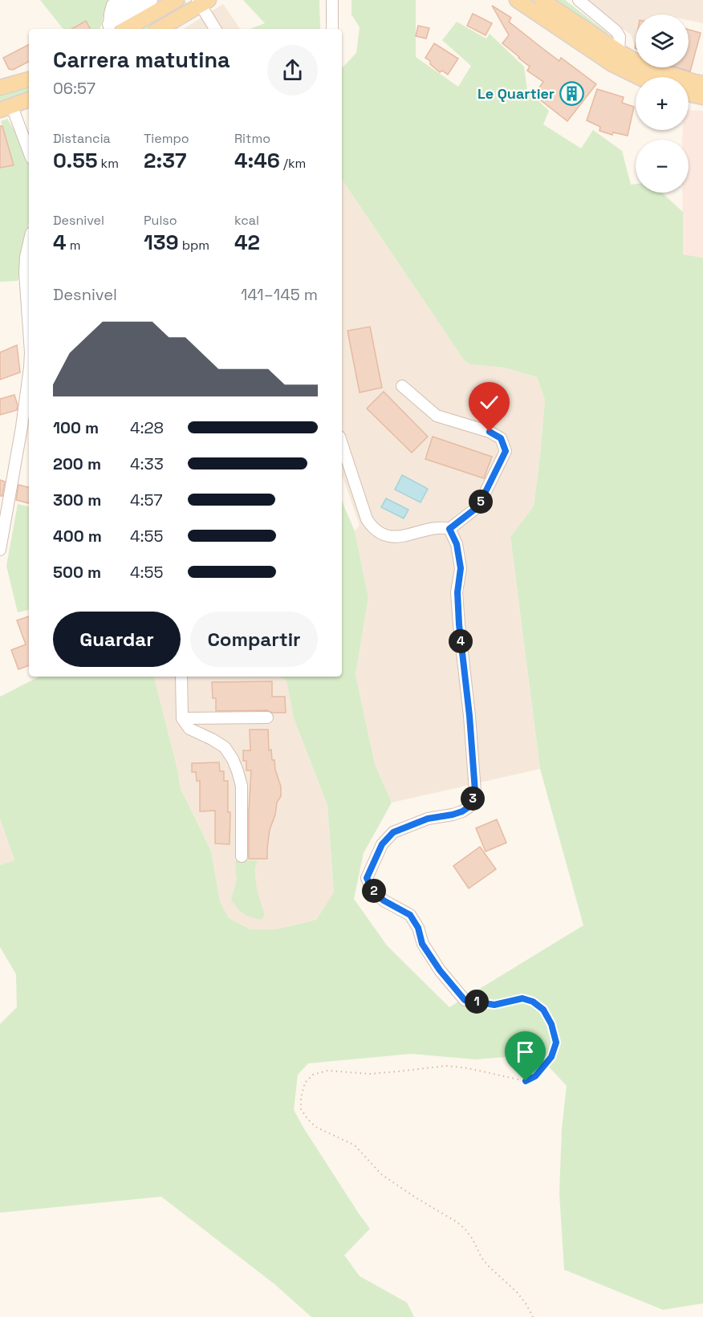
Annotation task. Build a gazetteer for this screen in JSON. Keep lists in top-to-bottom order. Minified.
{"places":{"building":["Le Quartier"]},"page":{"map_buttons":["+","−"],"heading":["Carrera matutina","06:57"],"stats":[["Distancia","0.55 km"],["Tiempo","2:37"],["Ritmo","4:46 /km"],["Desnivel","4 m"],["Pulso","139 bpm"],["kcal","42"]],"chart":["Desnivel","141–145 m"],"list":[{"name":"100 m","note":"4:28"},{"name":"200 m","note":"4:33"},{"name":"300 m","note":"4:57"},{"name":"400 m","note":"4:55"},{"name":"500 m","note":"4:55"}],"pins":["5","4","3","2","1"],"buttons":["Guardar","Compartir"]}}
